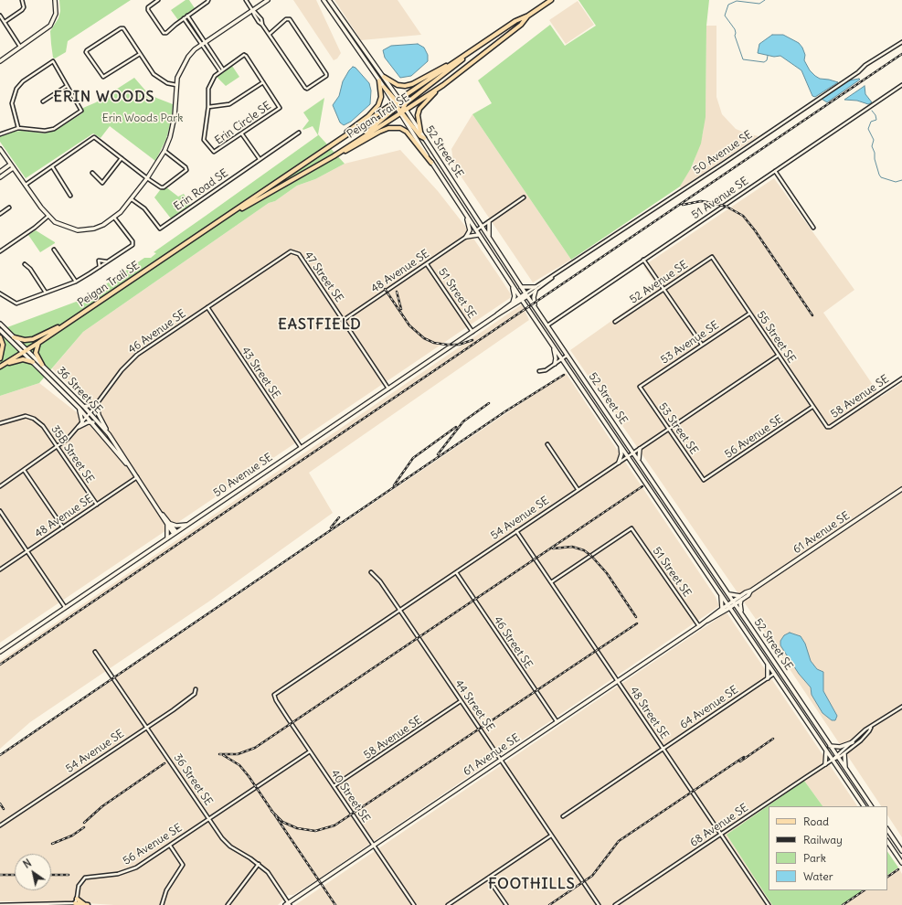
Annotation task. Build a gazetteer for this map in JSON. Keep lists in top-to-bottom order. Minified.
{"streets":{"main road":["Peigan Trail SE"],"street":["Erin Circle SE","52 Street SE","50 Avenue SE","Erin Road SE","51 Avenue SE","48 Avenue SE","47 Street SE","52 Avenue SE","51 Street SE","46 Avenue SE","55 Street SE","53 Avenue SE","43 Street SE","36 Street SE","58 Avenue SE","53 Street SE","56 Avenue SE","35B Street SE","54 Avenue SE","61 Avenue SE","46 Street SE","44 Street SE","64 Avenue SE","48 Street SE","40 Street SE","68 Avenue SE"]},"crossings":[["Peigan Trail SE","52 Street SE"],["Peigan Trail SE","36 Street SE"],["52 Street SE","50 Avenue SE"],["52 Street SE","51 Avenue SE"],["52 Street SE","54 Avenue SE"],["52 Street SE","61 Avenue SE"],["52 Street SE","64 Avenue SE"],["52 Street SE","68 Avenue SE"],["50 Avenue SE","47 Street SE"],["50 Avenue SE","51 Street SE"],["50 Avenue SE","43 Street SE"],["50 Avenue SE","36 Street SE"],["48 Avenue SE","47 Street SE"],["48 Avenue SE","51 Street SE"],["48 Avenue SE","36 Street SE"],["48 Avenue SE","35B Street SE"],["47 Street SE","46 Avenue SE"],["52 Avenue SE","55 Street SE"],["51 Street SE","61 Avenue SE"],["51 Street SE","48 Street SE"],["46 Avenue SE","43 Street SE"],["46 Avenue SE","36 Street SE"],["46 Avenue SE","35B Street SE"],["55 Street SE","53 Avenue SE"],["55 Street SE","58 Avenue SE"],["55 Street SE","56 Avenue SE"],["55 Street SE","54 Avenue SE"],["53 Avenue SE","53 Street SE"],["36 Street SE","56 Avenue SE"],["36 Street SE","54 Avenue SE"],["36 Street SE","61 Avenue SE"],["58 Avenue SE","44 Street SE"],["58 Avenue SE","40 Street SE"],["53 Street SE","56 Avenue SE"],["53 Street SE","54 Avenue SE"],["56 Avenue SE","40 Street SE"],["54 Avenue SE","46 Street SE"],["54 Avenue SE","44 Street SE"],["54 Avenue SE","48 Street SE"],["54 Avenue SE","40 Street SE"],["61 Avenue SE","46 Street SE"],["61 Avenue SE","44 Street SE"],["61 Avenue SE","48 Street SE"],["61 Avenue SE","40 Street SE"],["64 Avenue SE","48 Street SE"],["48 Street SE","68 Avenue SE"]],"districts":["ERIN WOODS","EASTFIELD","FOOTHILLS"],"parks":["Erin Woods Park"],"legend":["Road","Railway","Park","Water"],"north":"top left"}
